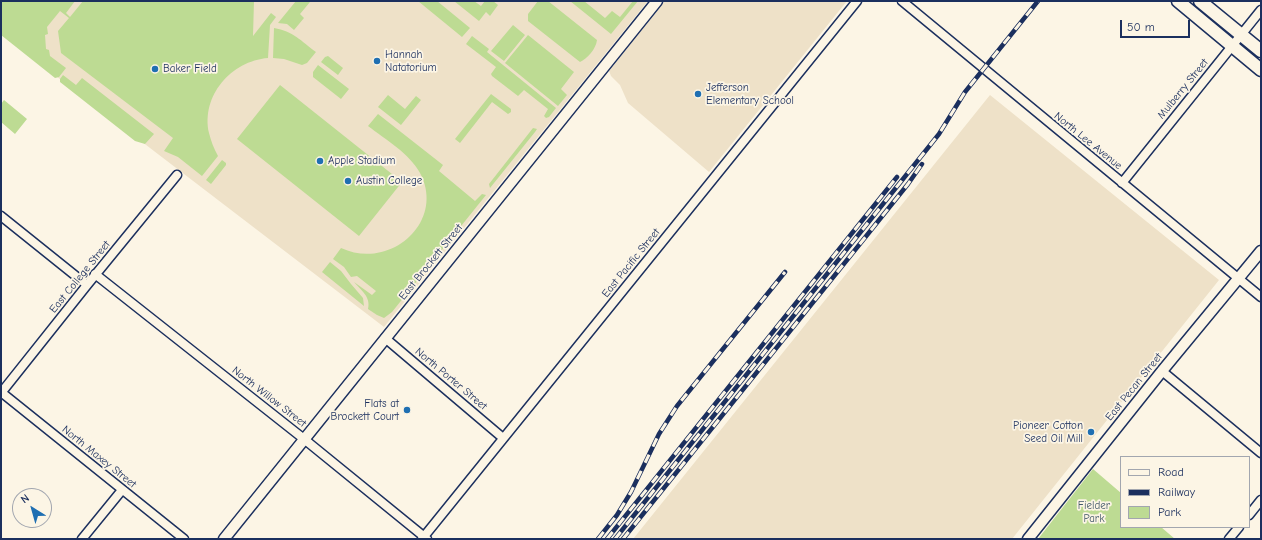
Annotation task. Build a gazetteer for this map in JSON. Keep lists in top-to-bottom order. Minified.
{"streets":{"street":["Mulberry Street","North Lee Avenue","East Brockett Street","East Pacific Street","East College Street","North Porter Street","East Pecan Street","North Willow Street","North Maxey Street"]},"crossings":[["Mulberry Street","North Lee Avenue"],["North Lee Avenue","East Pecan Street"],["East Brockett Street","North Porter Street"],["East Brockett Street","North Willow Street"],["East Pacific Street","North Porter Street"],["East Pacific Street","North Willow Street"],["East College Street","North Willow Street"],["East College Street","North Maxey Street"]],"parks":["Fielder Park"],"places":["Hannah Natatorium","Baker Field","Jefferson Elementary School","Apple Stadium","Austin College","Flats at Brockett Court","Pioneer Cotton Seed Oil Mill"],"legend":["Road","Railway","Park"],"scale_bar":"50 m","north":"top left"}
